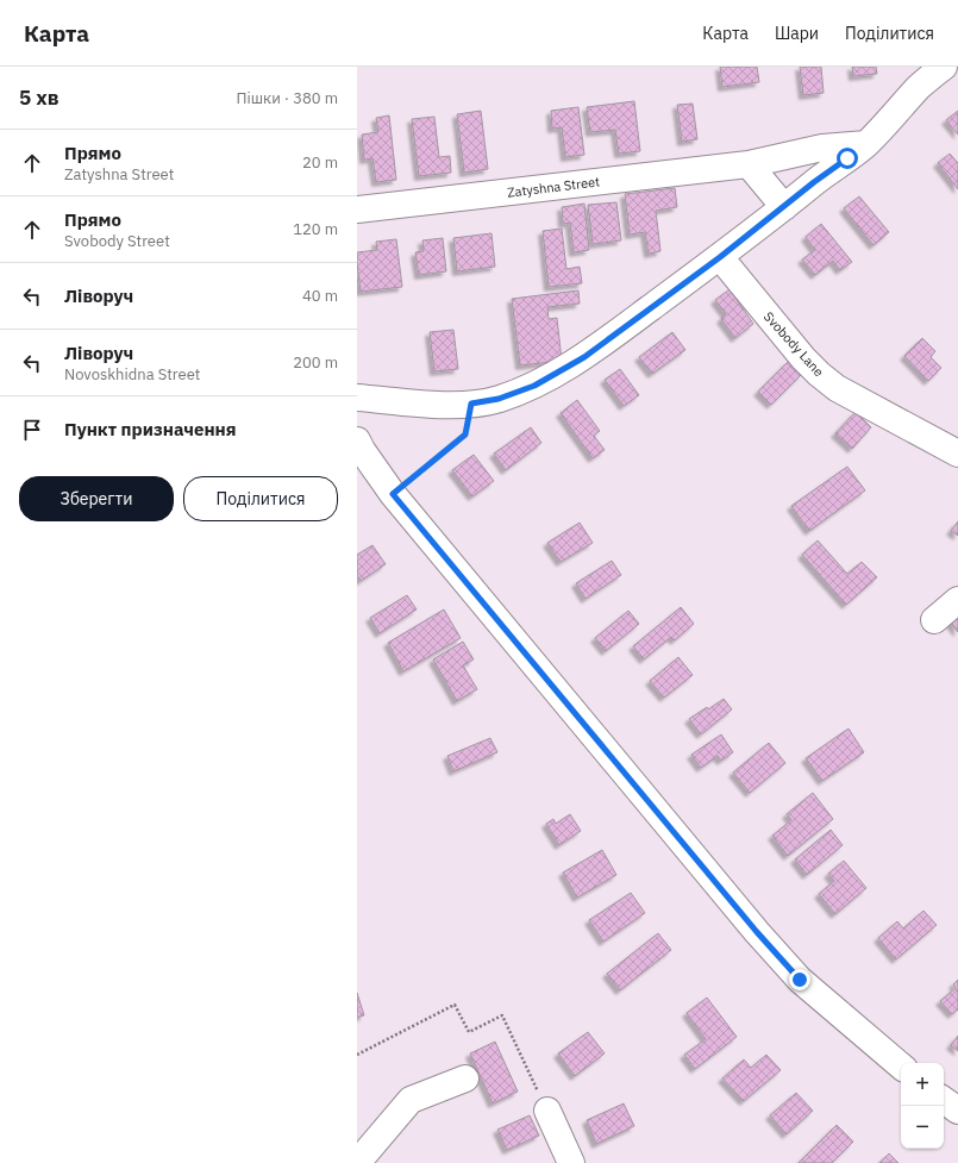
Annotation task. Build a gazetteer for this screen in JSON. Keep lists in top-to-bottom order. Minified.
{"streets":{"street":["Zatyshna Street","Svobody Lane"]},"page":{"header":"Карта","nav":["Карта","Шари","Поділитися"],"heading":["5 хв","Пішки · 380 m"],"list":[["Прямо","Zatyshna Street","20 m"],["Прямо","Svobody Street","120 m"],["Ліворуч","40 m"],["Ліворуч","Novoskhidna Street","200 m"],"Пункт призначення"],"buttons":["Зберегти","Поділитися"],"map_buttons":["+","−"]}}
